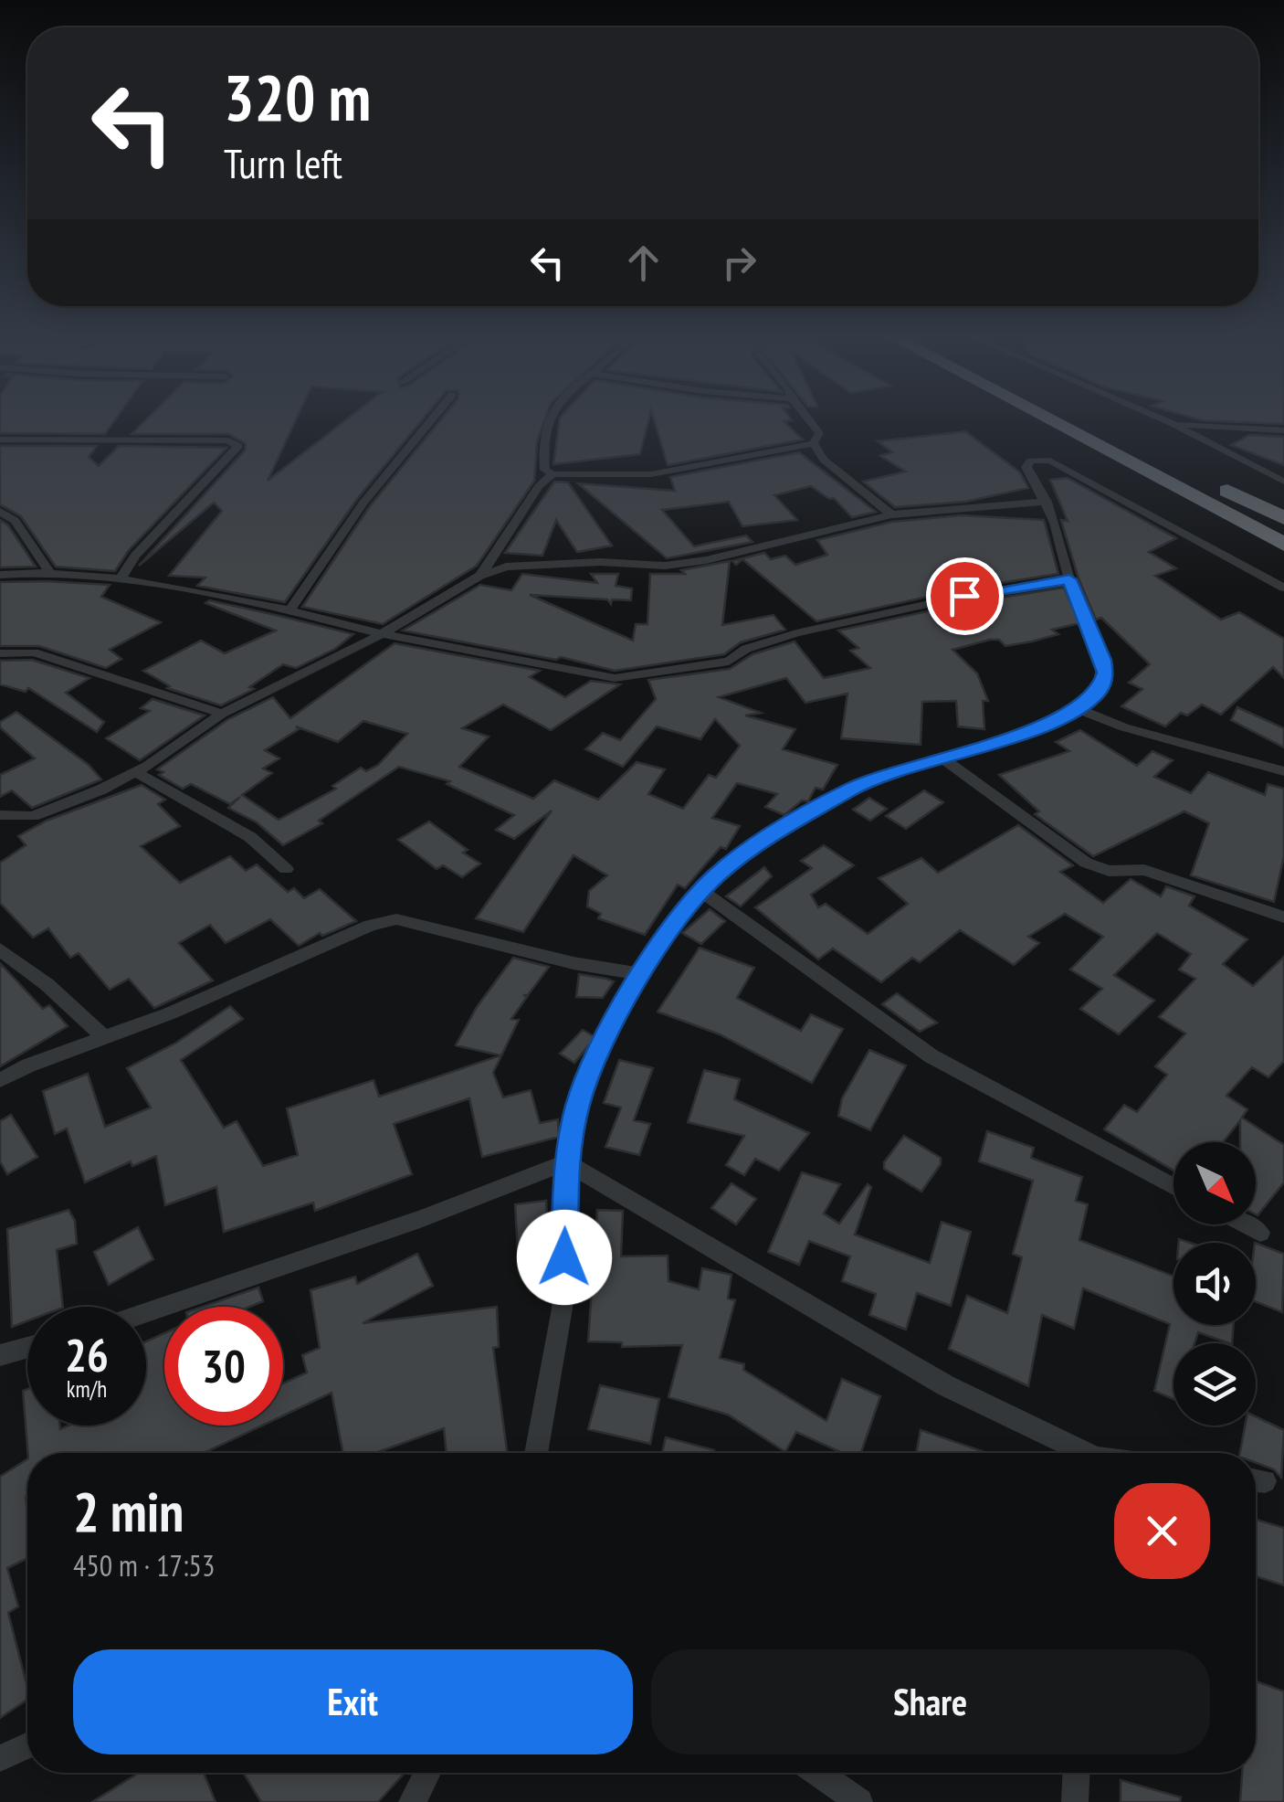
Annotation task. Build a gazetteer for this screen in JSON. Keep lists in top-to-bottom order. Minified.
{"north":"bottom right","page":{"turn":["320 m","Turn left"],"speed":"26 km/h","limit":"30","heading":["2 min","450 m · 17:53"],"buttons":["Exit","Share"]}}
